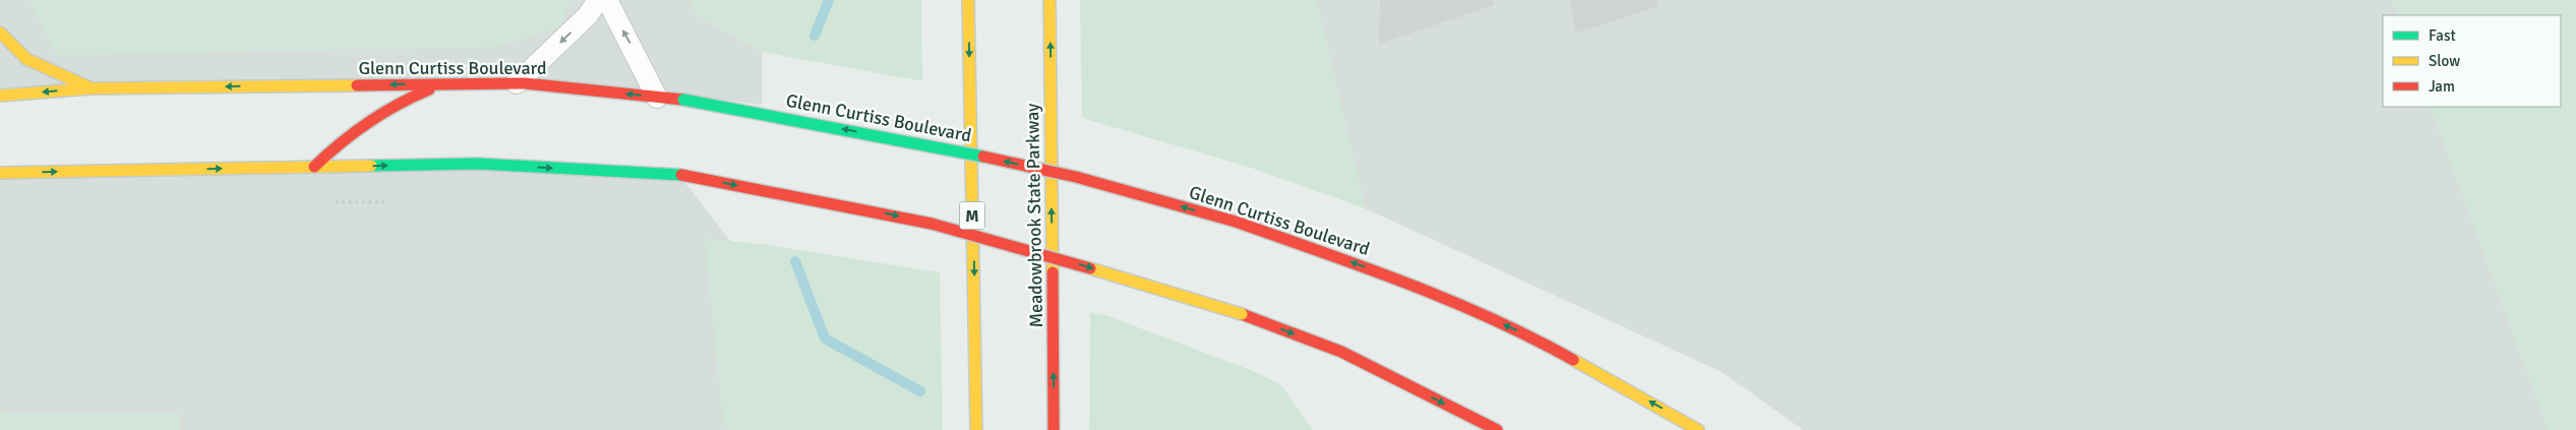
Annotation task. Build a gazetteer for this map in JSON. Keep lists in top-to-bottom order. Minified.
{"streets":{"main road":["Glenn Curtiss Boulevard","M","Meadowbrook State Parkway"]},"legend":["Fast","Slow","Jam"]}
